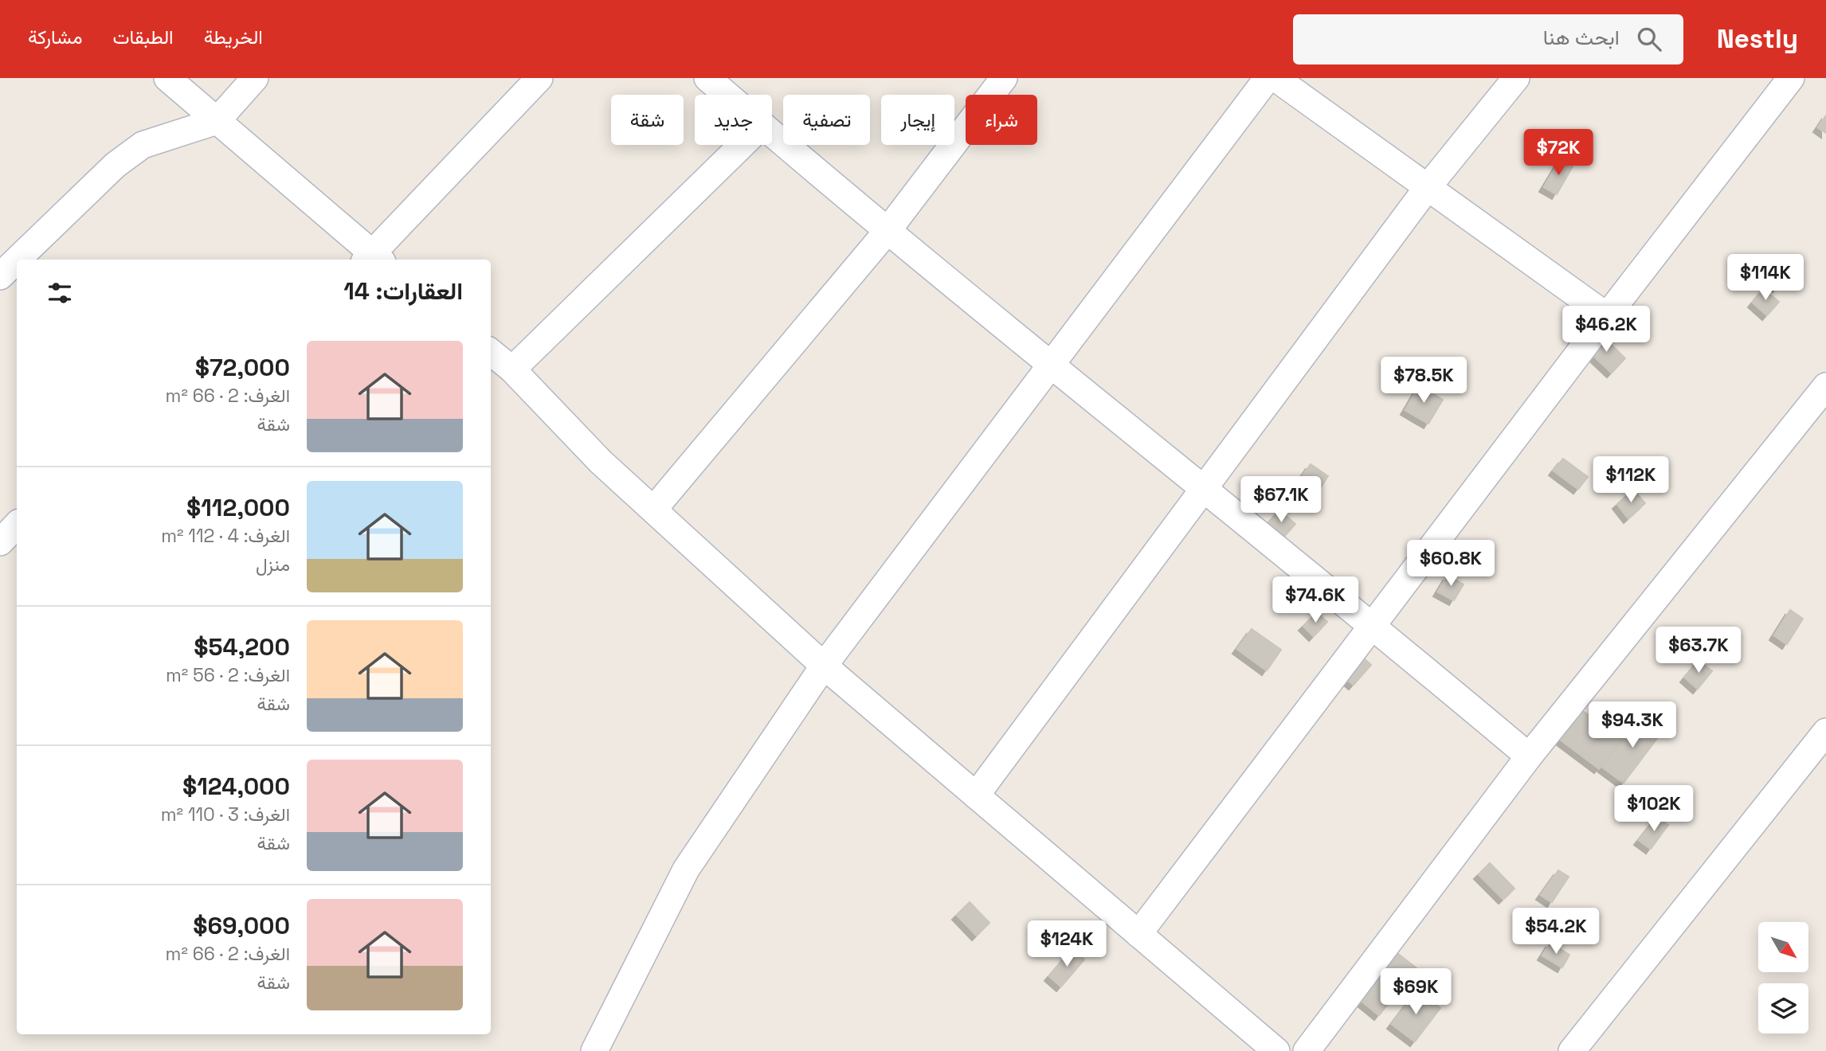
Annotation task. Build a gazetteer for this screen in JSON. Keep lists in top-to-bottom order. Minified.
{"north":"bottom right","page":{"header":"Nestly","search":"ابحث هنا","nav":["الخريطة","الطبقات","مشاركة"],"chip":["شراء","إيجار","تصفية","جديد","شقة"],"price":["$72K","$114K","$46.2K","$78.5K","$112K","$67.1K","$60.8K","$74.6K","$63.7K","$94.3K","$102K","$54.2K","$124K","$69K"],"heading":"العقارات: 14","list":[{"name":"$72,000","note":"الغرف: 2 · 66 m² · شقة"},{"name":"$112,000","note":"الغرف: 4 · 112 m² · منزل"},{"name":"$54,200","note":"الغرف: 2 · 56 m² · شقة"},{"name":"$124,000","note":"الغرف: 3 · 110 m² · شقة"},{"name":"$69,000","note":"الغرف: 2 · 66 m² · شقة"}]}}
